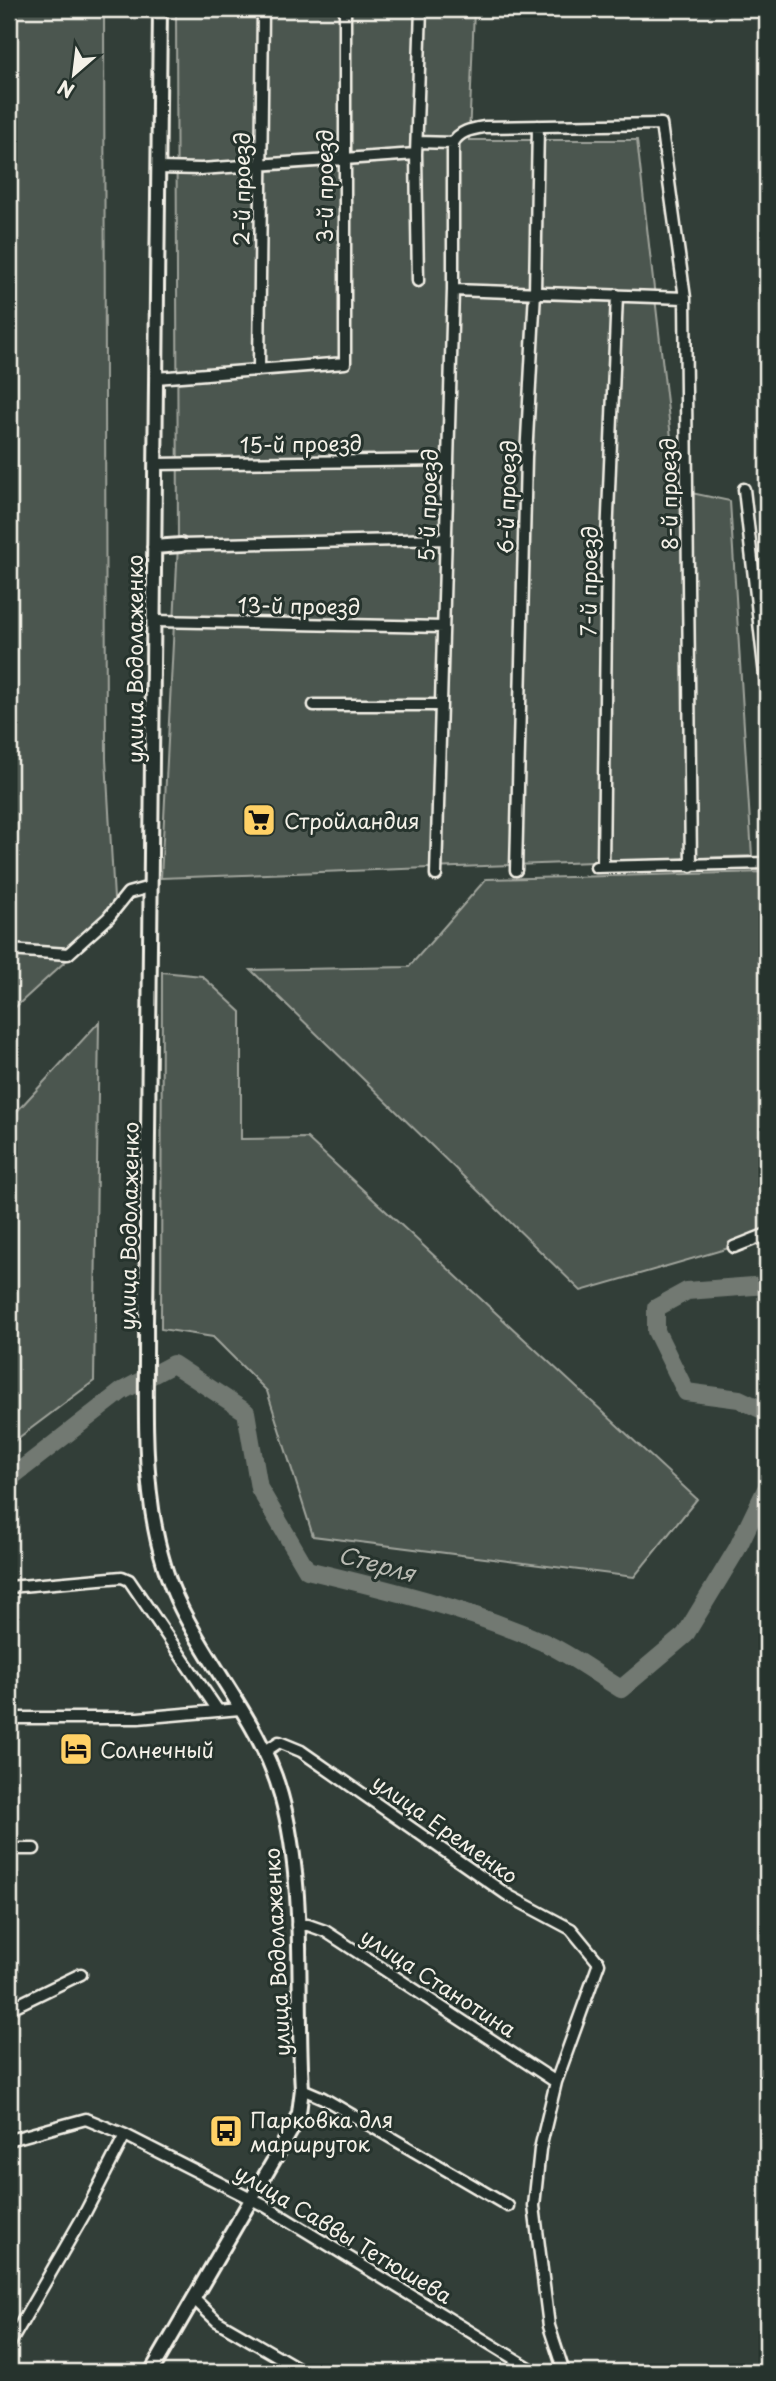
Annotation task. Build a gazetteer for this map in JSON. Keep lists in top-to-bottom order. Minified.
{"streets":{"main road":["улица Водолаженко"],"street":["3-й проезд","2-й проезд","15-й проезд","8-й проезд","6-й проезд","5-й проезд","7-й проезд","13-й проезд","улица Еременко","улица Станотина","улица Саввы Тетюшева"]},"crossings":[["3-й проезд","2-й проезд"],["15-й проезд","5-й проезд"],["15-й проезд","улица Водолаженко"],["8-й проезд","6-й проезд"],["8-й проезд","7-й проезд"],["5-й проезд","13-й проезд"],["13-й проезд","улица Водолаженко"],["улица Водолаженко","улица Еременко"],["улица Водолаженко","улица Станотина"],["улица Водолаженко","улица Саввы Тетюшева"],["улица Еременко","улица Станотина"]],"water":["Стерля"],"places":{"supermarket":["Стройландия"],"hotel":["Солнечный"],"bus stop":["Парковка для маршруток"]},"north":"bottom left"}
